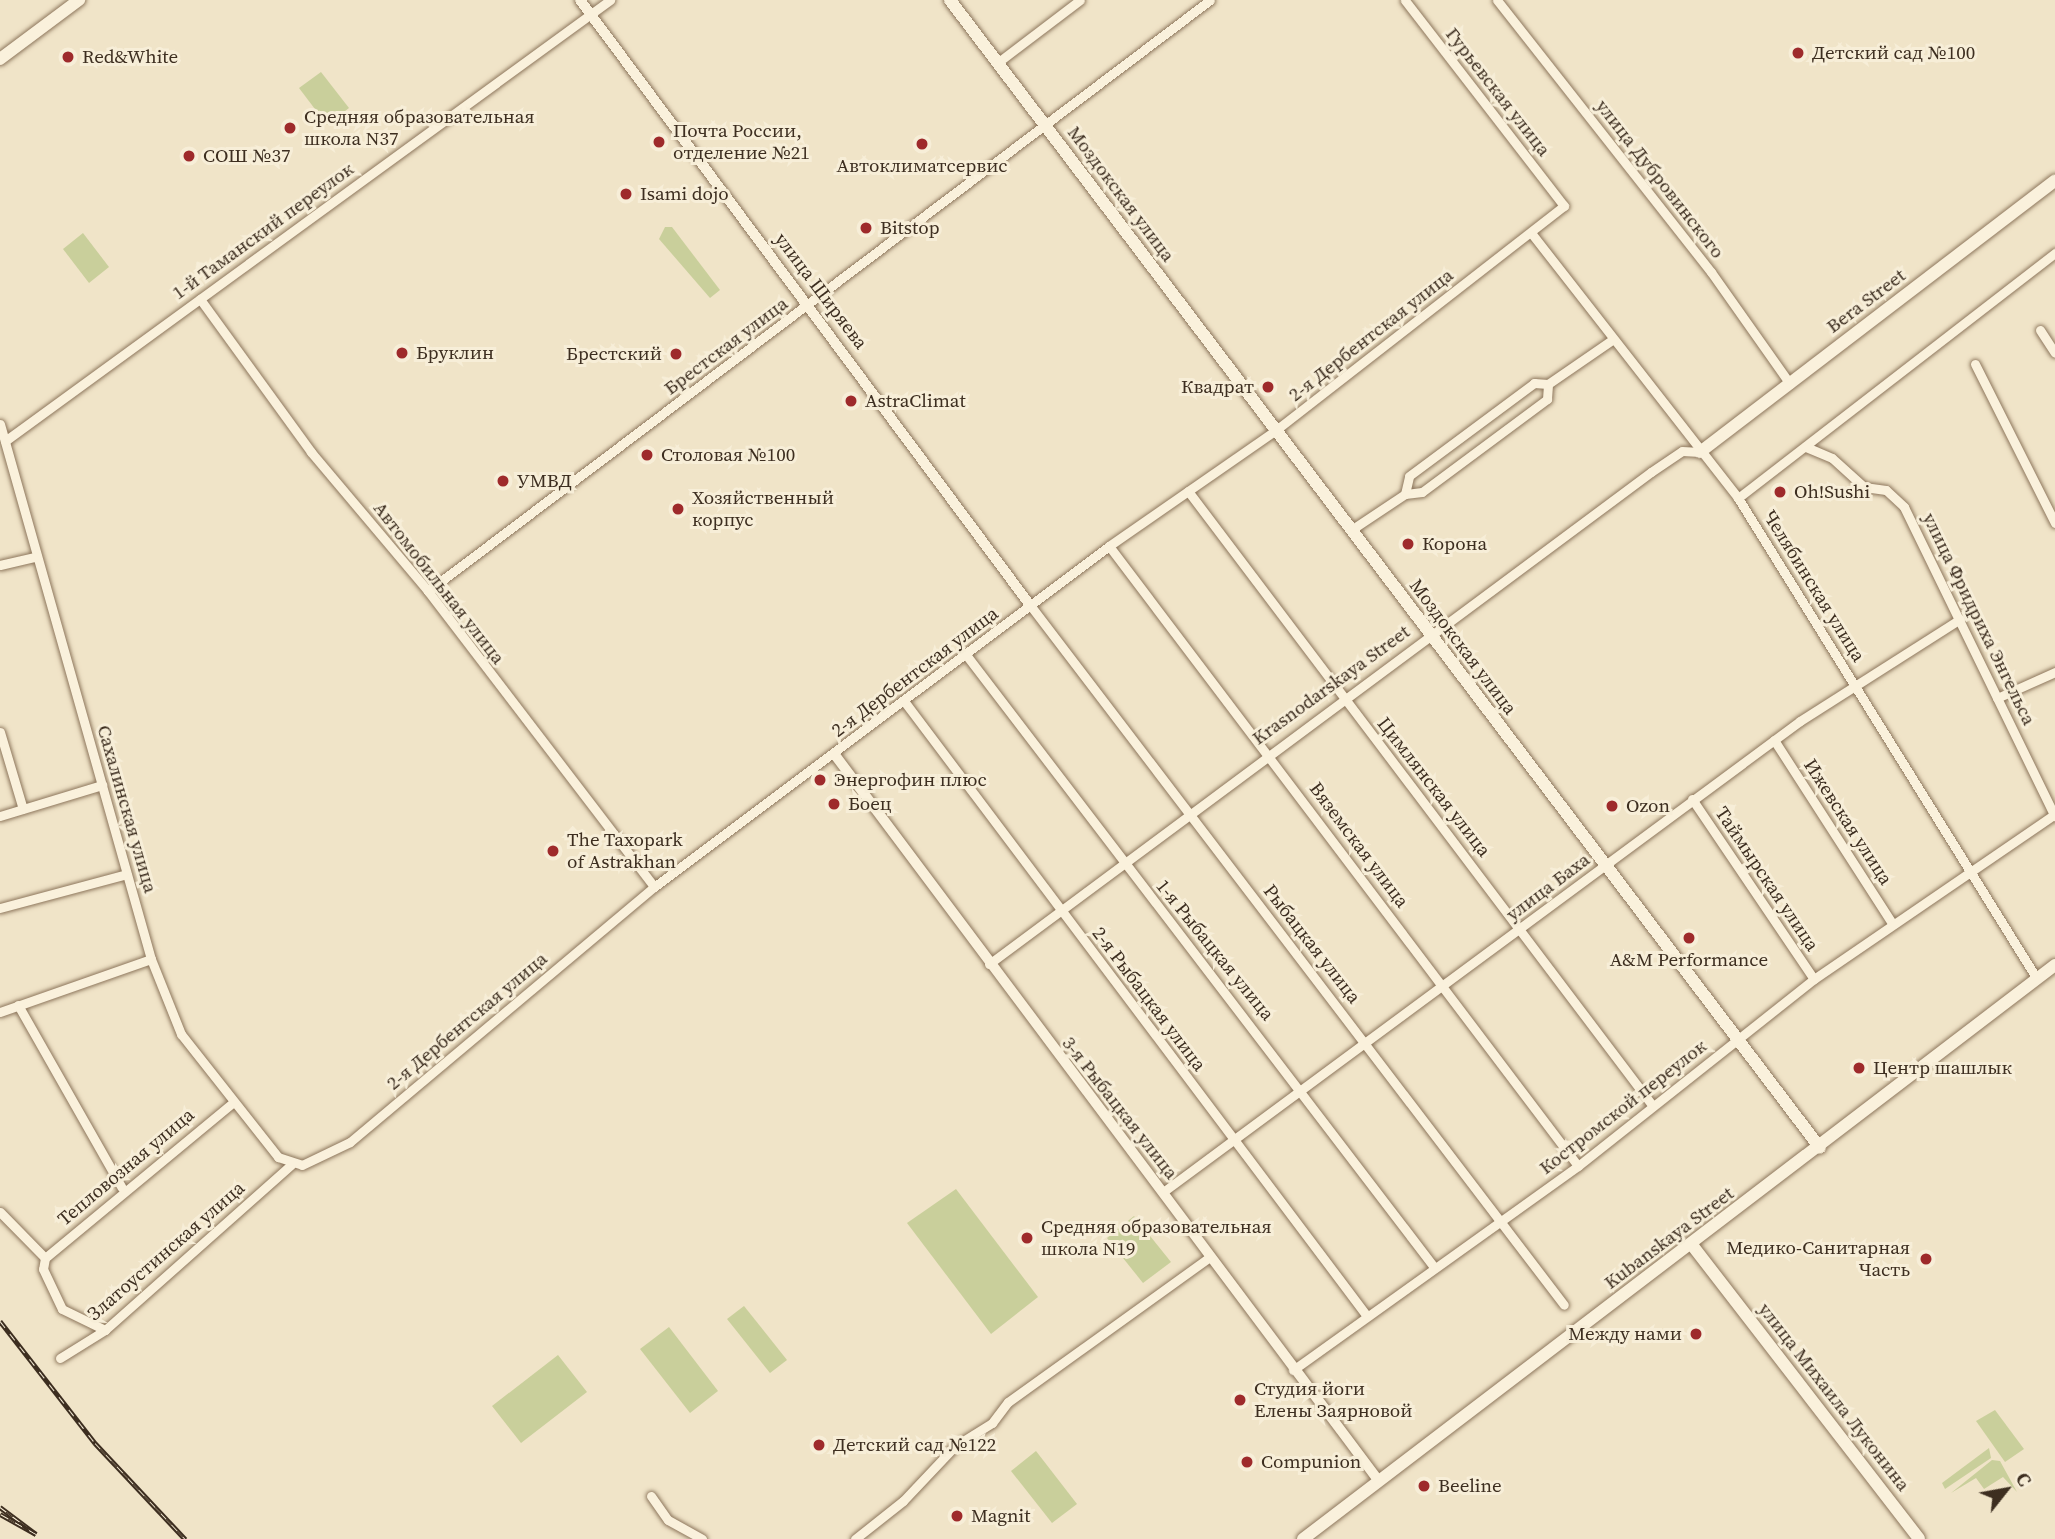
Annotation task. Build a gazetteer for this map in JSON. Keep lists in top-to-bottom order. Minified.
{"streets":{"main road":["Моздокская улица","Bera Street","Kubanskaya Street","улица Михаила Луконина"],"street":["Гурьевская улица","улица Дубровинского","1-й Таманский переулок","улица Ширяева","2-я Дербентская улица","Брестская улица","Автомобильная улица","Челябинская улица","улица Фридриха Энгельса","Krasnodarskaya Street","Цимлянская улица","Сахалинская улица","Ижевская улица","Вяземская улица","Таймырская улица","улица Баха","Рыбацкая улица","1-я Рыбацкая улица","2-я Рыбацкая улица","Костромской переулок","3-я Рыбацкая улица","Тепловозная улица","Златоустинская улица"]},"crossings":[["Гурьевская улица","2-я Дербентская улица"],["улица Дубровинского","Bera Street"],["Моздокская улица","2-я Дербентская улица"],["Моздокская улица","Брестская улица"],["Моздокская улица","Krasnodarskaya Street"],["Моздокская улица","улица Баха"],["Моздокская улица","Костромской переулок"],["Моздокская улица","Kubanskaya Street"],["1-й Таманский переулок","улица Ширяева"],["1-й Таманский переулок","Автомобильная улица"],["1-й Таманский переулок","Сахалинская улица"],["улица Ширяева","2-я Дербентская улица"],["улица Ширяева","Брестская улица"],["улица Ширяева","Рыбацкая улица"],["Bera Street","Челябинская улица"],["Bera Street","Krasnodarskaya Street"],["2-я Дербентская улица","Автомобильная улица"],["2-я Дербентская улица","Челябинская улица"],["2-я Дербентская улица","Цимлянская улица"],["2-я Дербентская улица","Сахалинская улица"],["2-я Дербентская улица","Вяземская улица"],["2-я Дербентская улица","Рыбацкая улица"],["2-я Дербентская улица","1-я Рыбацкая улица"],["2-я Дербентская улица","2-я Рыбацкая улица"],["2-я Дербентская улица","3-я Рыбацкая улица"],["2-я Дербентская улица","Златоустинская улица"],["Брестская улица","Автомобильная улица"],["Челябинская улица","Krasnodarskaya Street"],["Челябинская улица","улица Баха"],["Челябинская улица","Костромской переулок"],["Челябинская улица","Kubanskaya Street"],["улица Фридриха Энгельса","улица Баха"],["улица Фридриха Энгельса","Костромской переулок"],["Krasnodarskaya Street","Цимлянская улица"],["Krasnodarskaya Street","Вяземская улица"],["Krasnodarskaya Street","Рыбацкая улица"],["Krasnodarskaya Street","1-я Рыбацкая улица"],["Krasnodarskaya Street","2-я Рыбацкая улица"],["Krasnodarskaya Street","3-я Рыбацкая улица"],["Цимлянская улица","улица Баха"],["Цимлянская улица","Костромской переулок"],["Сахалинская улица","Тепловозная улица"],["Сахалинская улица","Златоустинская улица"],["Ижевская улица","улица Баха"],["Ижевская улица","Костромской переулок"],["Вяземская улица","улица Баха"],["Вяземская улица","Костромской переулок"],["Таймырская улица","улица Баха"],["Таймырская улица","Костромской переулок"],["улица Баха","Рыбацкая улица"],["улица Баха","1-я Рыбацкая улица"],["улица Баха","2-я Рыбацкая улица"],["улица Баха","3-я Рыбацкая улица"],["Рыбацкая улица","Костромской переулок"],["1-я Рыбацкая улица","Костромской переулок"],["2-я Рыбацкая улица","Костромской переулок"],["Костромской переулок","3-я Рыбацкая улица"],["3-я Рыбацкая улица","Kubanskaya Street"],["Kubanskaya Street","улица Михаила Луконина"]],"places":["Детский сад №100","Red&White","Средняя образовательная школа N37","Почта России, отделение №21","Автоклиматсервис","СОШ №37","Isami dojo","Bitstop","Бруклин","Брестский","Квадрат","AstraClimat","Столовая №100","УМВД","Oh!Sushi","Хозяйственный корпус","Корона","Энергофин плюс","Боец","Ozon","The Taxopark of Astrakhan","A&M Performance","Центр шашлык","Средняя образовательная школа N19","Медико-Санитарная Часть","Между нами","Студия йоги Елены Заярновой","Детский сад №122","Compunion","Beeline","Magnit"],"north":"top right"}
